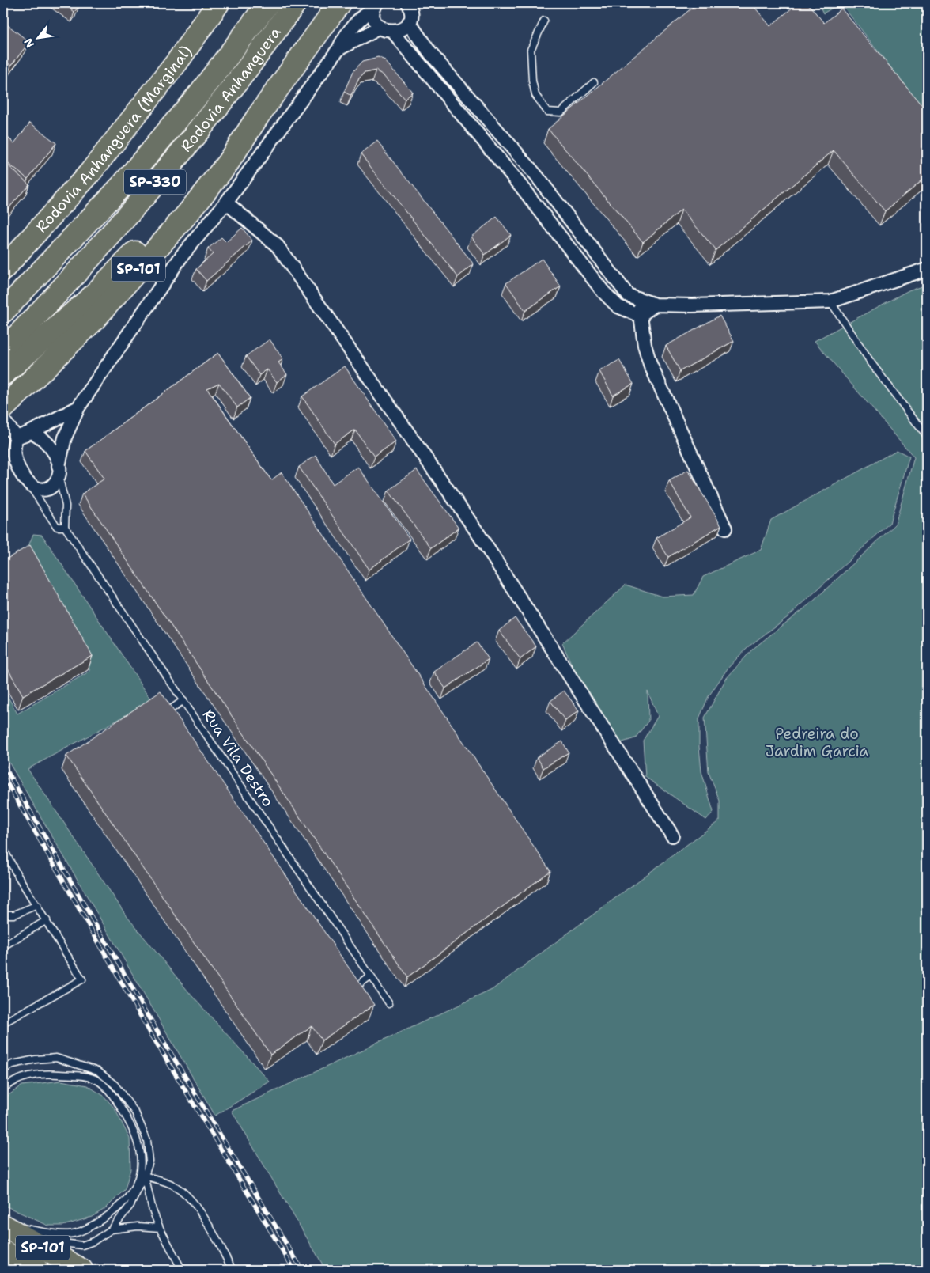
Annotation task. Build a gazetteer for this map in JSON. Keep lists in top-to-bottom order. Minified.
{"streets":{"highway":["Rodovia Anhanguera","Rodovia Anhanguera (Marginal)","SP-330","SP-101"],"lane":["Rua Vila Destro"]},"parks":["Pedreira do Jardim Garcia"],"north":"bottom left"}
